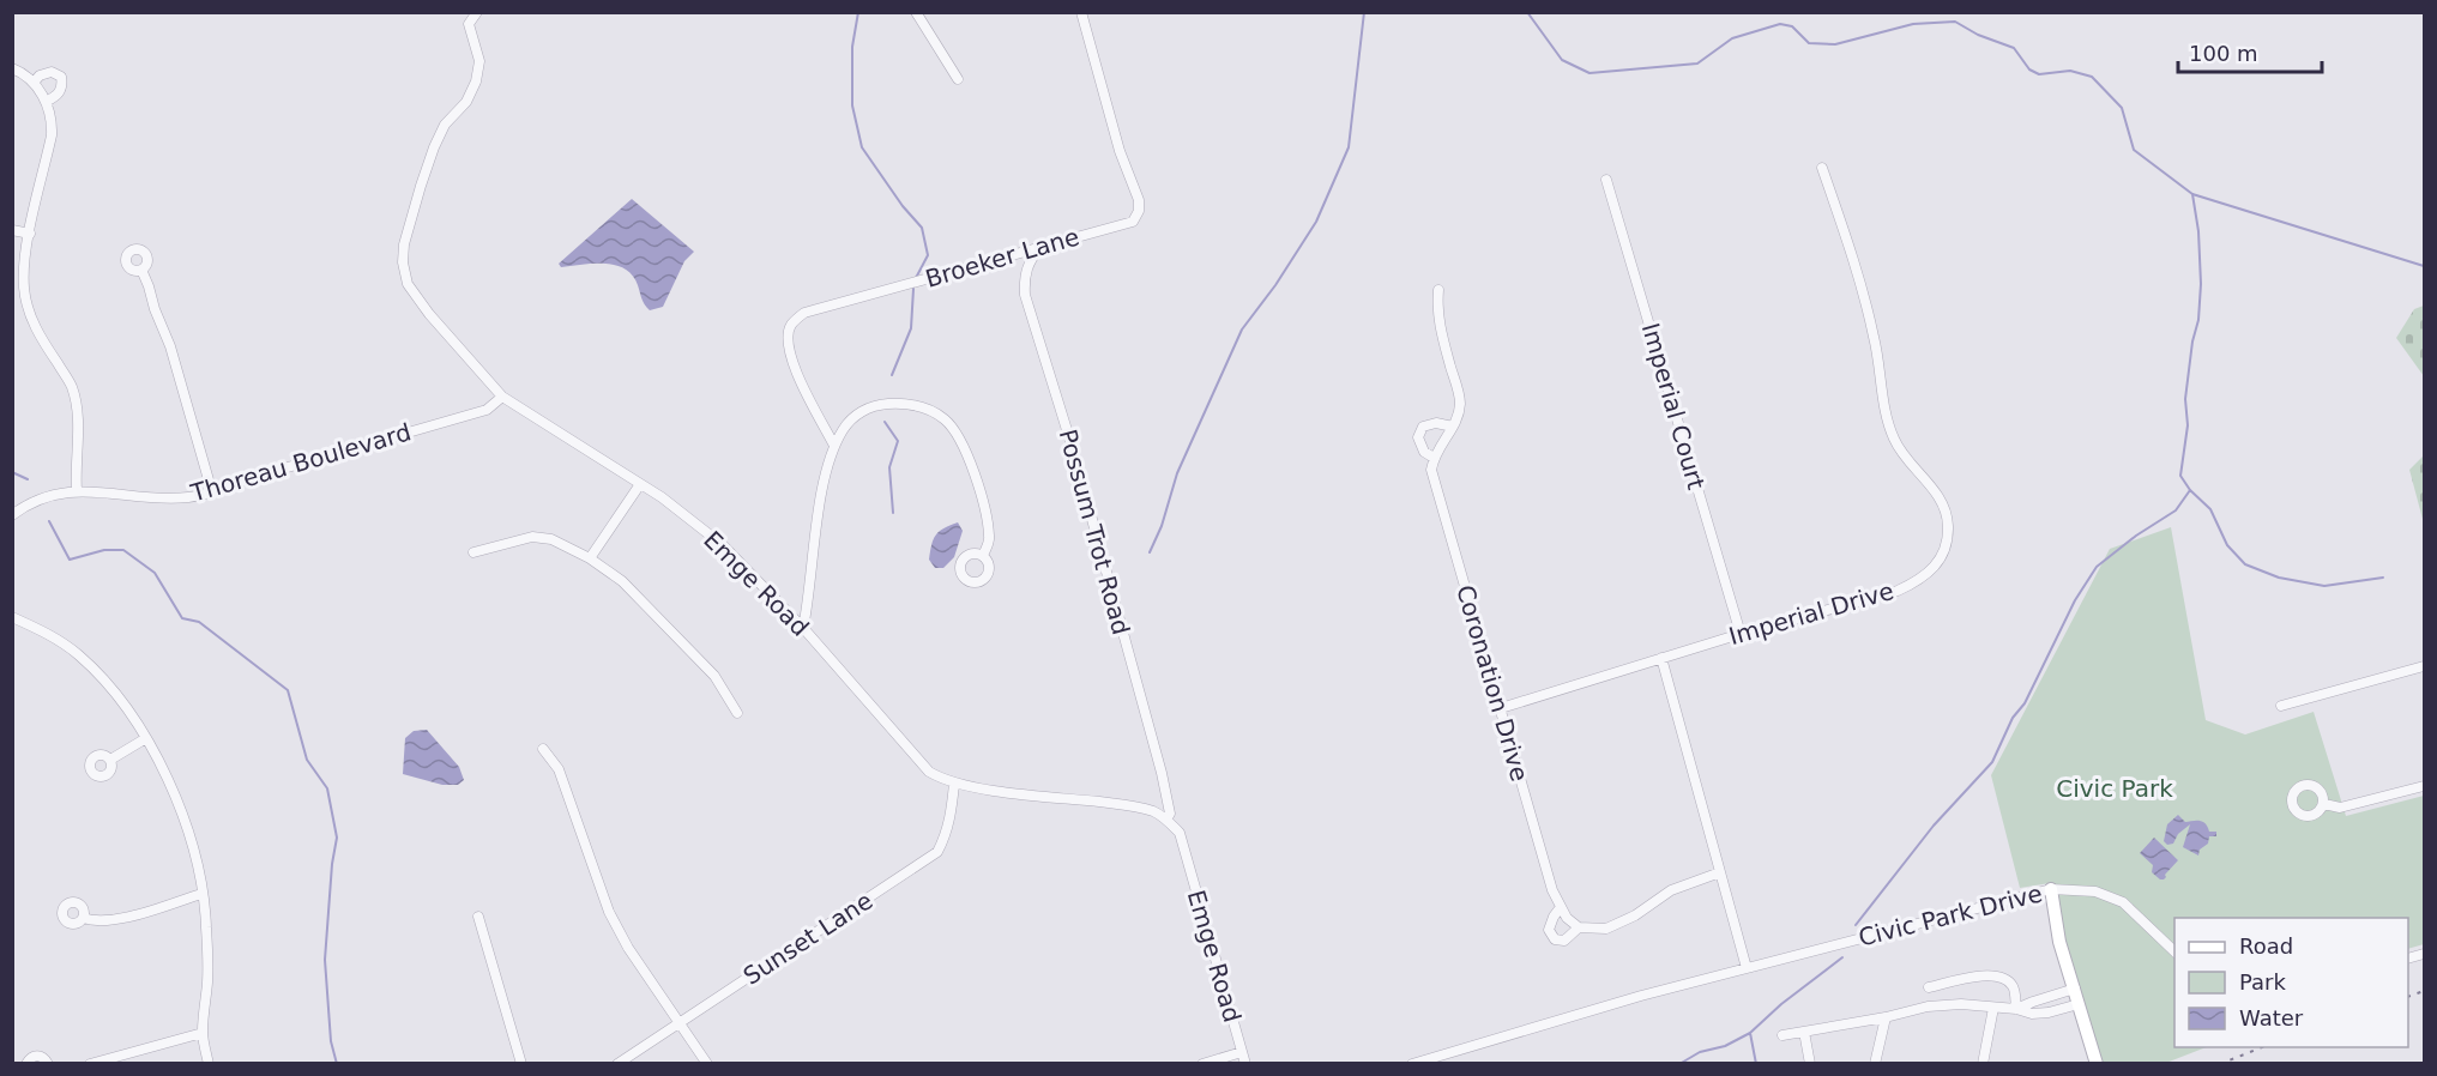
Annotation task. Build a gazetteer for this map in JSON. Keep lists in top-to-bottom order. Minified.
{"streets":{"street":["Broeker Lane","Imperial Court","Thoreau Boulevard","Possum Trot Road","Emge Road","Imperial Drive","Coronation Drive","Civic Park Drive","Sunset Lane"]},"crossings":[["Broeker Lane","Possum Trot Road"],["Imperial Court","Imperial Drive"],["Thoreau Boulevard","Emge Road"],["Possum Trot Road","Emge Road"],["Emge Road","Sunset Lane"],["Imperial Drive","Coronation Drive"]],"parks":["Civic Park"],"legend":["Road","Park","Water"],"scale_bar":"100 m"}
